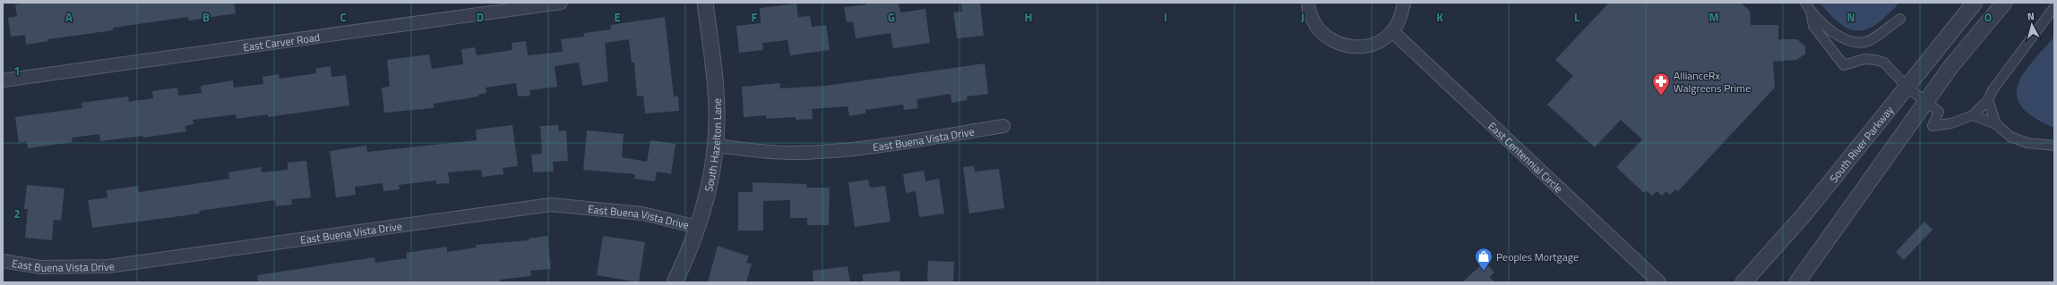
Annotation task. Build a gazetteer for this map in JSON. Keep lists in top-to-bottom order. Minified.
{"streets":{"street":["East Carver Road","East Buena Vista Drive","South River Parkway","South Hazelton Lane","East Centennial Circle"]},"crossings":[["East Buena Vista Drive","South Hazelton Lane"]],"places":{"pharmacy":["AllianceRx Walgreens Prime"],"shop":["Peoples Mortgage"]},"north":"top","grid":{"columns":["A","B","C","D","E","F","G","H","I","J","K","L","M","N","O"],"rows":["1","2"]}}
